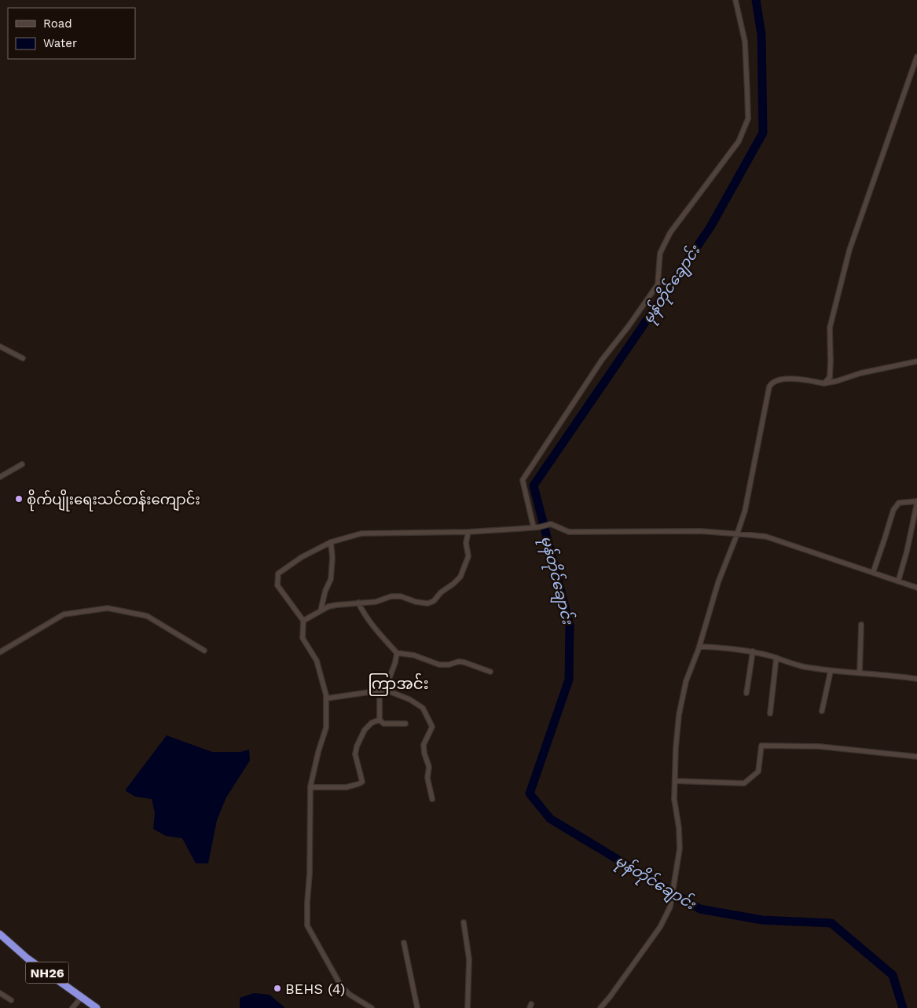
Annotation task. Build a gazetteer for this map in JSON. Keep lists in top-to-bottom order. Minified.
{"streets":{"highway":["NH26"]},"districts":["ကြာအင်း"],"water":["မုန်တိုင်ချောင်း"],"places":["စိုက်ပျိုးရေးသင်တန်းကျောင်း","BEHS (4)"],"legend":["Road","Water"]}
